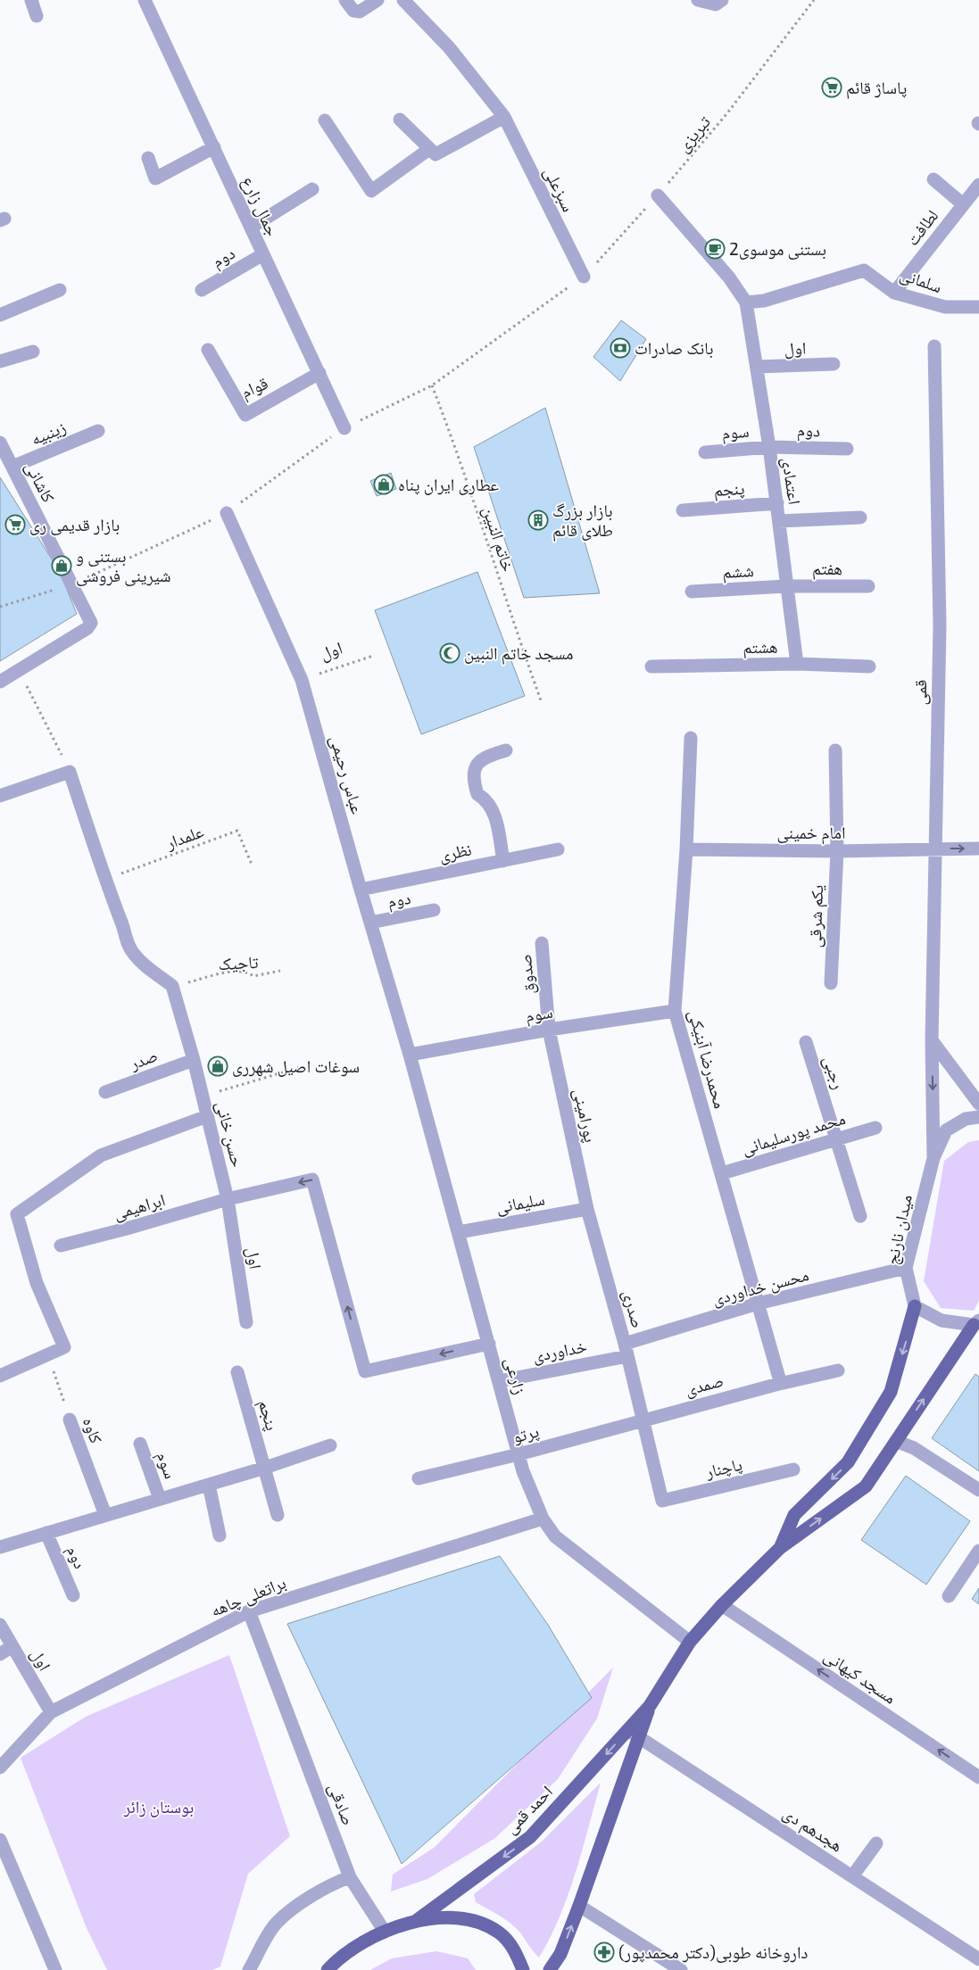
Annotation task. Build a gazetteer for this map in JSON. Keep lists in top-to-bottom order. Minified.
{"streets":{"main road":["احمد قمی"],"street":["سبزعلی","جمال زارع","لطافت","دوم","سلمانی","اول","قوام","سوم","زینبیه","اعتمادی","کاشانی","پنجم","هفتم","ششم","هشتم","قمی","عباس رحیمی","امام خمینی","نظری","یکم شرقی","صدوق","صدر","محمدرضا آبنیکی","رجبی","پورامینی","محمد پورسلیمانی","حسن خانی","سلیمانی","ابراهیمی","میدان نارنج","محسن خداوردی","صدری","خداوردی","زارعی","صمدی","کاوه","پرتو","پاچنار","براتعلی چاهه","مسجد کیهانی","صادقی","هجدهم دی"],"path":["تبریزی","خاتم النبین","علمدار","تاجیک"]},"crossings":[["تبریزی","سبزعلی"],["تبریزی","اعتمادی"],["جمال زارع","دوم"],["جمال زارع","قوام"],["لطافت","سلمانی"],["دوم","سوم"],["دوم","اعتمادی"],["دوم","عباس رحیمی"],["سلمانی","اعتمادی"],["اول","اعتمادی"],["اول","عباس رحیمی"],["اول","حسن خانی"],["اول","ابراهیمی"],["اول","براتعلی چاهه"],["سوم","اعتمادی"],["سوم","عباس رحیمی"],["سوم","صدوق"],["سوم","محمدرضا آبنیکی"],["سوم","پورامینی"],["سوم","زارعی"],["زینبیه","کاشانی"],["اعتمادی","پنجم"],["اعتمادی","هفتم"],["اعتمادی","ششم"],["اعتمادی","هشتم"],["هفتم","ششم"],["قمی","امام خمینی"],["قمی","میدان نارنج"],["عباس رحیمی","نظری"],["عباس رحیمی","زارعی"],["امام خمینی","یکم شرقی"],["امام خمینی","محمدرضا آبنیکی"],["تاجیک","حسن خانی"],["صدوق","پورامینی"],["صدر","حسن خانی"],["محمدرضا آبنیکی","محمد پورسلیمانی"],["محمدرضا آبنیکی","محسن خداوردی"],["رجبی","محمد پورسلیمانی"],["پورامینی","سلیمانی"],["پورامینی","صدری"],["حسن خانی","ابراهیمی"],["سلیمانی","صدری"],["سلیمانی","زارعی"],["میدان نارنج","محسن خداوردی"],["محسن خداوردی","صدری"],["محسن خداوردی","خداوردی"],["صدری","خداوردی"],["صدری","صمدی"],["صدری","پرتو"],["صدری","پاچنار"],["خداوردی","زارعی"],["زارعی","پرتو"],["زارعی","براتعلی چاهه"],["زارعی","احمد قمی"],["صمدی","پرتو"],["براتعلی چاهه","صادقی"],["مسجد کیهانی","احمد قمی"],["احمد قمی","هجدهم دی"]],"one_way":["مسجد کیهانی"],"parks":["بوستان زائر"],"places":{"supermarket":["پاساژ قائم","بازار قدیمی ری"],"cafe":["بستنی موسوی2"],"bank":["بانک صادرات"],"shop":["عطاری ایران پناه","بستنی و شیرینی فروشی","سوغات اصیل شهرری"],"building":["بازار بزرگ طلای قائم"],"mosque":["مسجد خاتم النبین"],"pharmacy":["داروخانه طوبی(دکتر محمدپور)"]}}
